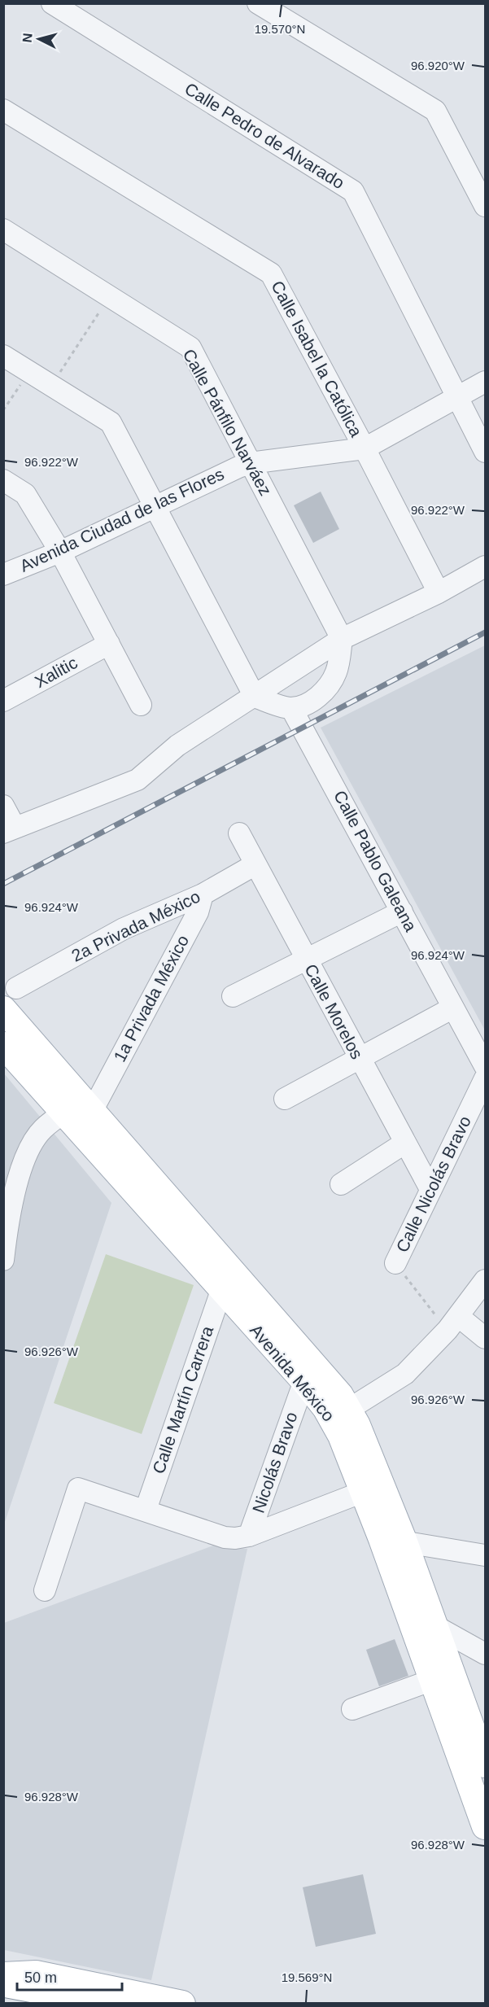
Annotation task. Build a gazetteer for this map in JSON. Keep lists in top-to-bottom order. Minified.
{"streets":{"main road":["Avenida México"],"street":["Calle Pedro de Alvarado","Calle Isabel la Católica","Calle Pánfilo Narváez","Avenida Ciudad de las Flores","Xalitic","Calle Pablo Galeana","2a Privada México","1a Privada México","Calle Morelos","Calle Nicolás Bravo","Calle Martín Carrera","Nicolás Bravo"]},"crossings":[["Calle Pedro de Alvarado","Avenida Ciudad de las Flores"],["Calle Isabel la Católica","Avenida Ciudad de las Flores"],["Calle Pánfilo Narváez","Avenida Ciudad de las Flores"],["2a Privada México","1a Privada México"],["2a Privada México","Calle Morelos"],["2a Privada México","Avenida México"],["1a Privada México","Avenida México"],["Calle Morelos","Calle Nicolás Bravo"],["Avenida México","Calle Martín Carrera"],["Avenida México","Nicolás Bravo"]],"scale_bar":"50 m","north":"left","coordinates":["19.570°N","96.920°W","96.922°W","96.924°W","96.926°W","96.928°W","19.569°N"]}
